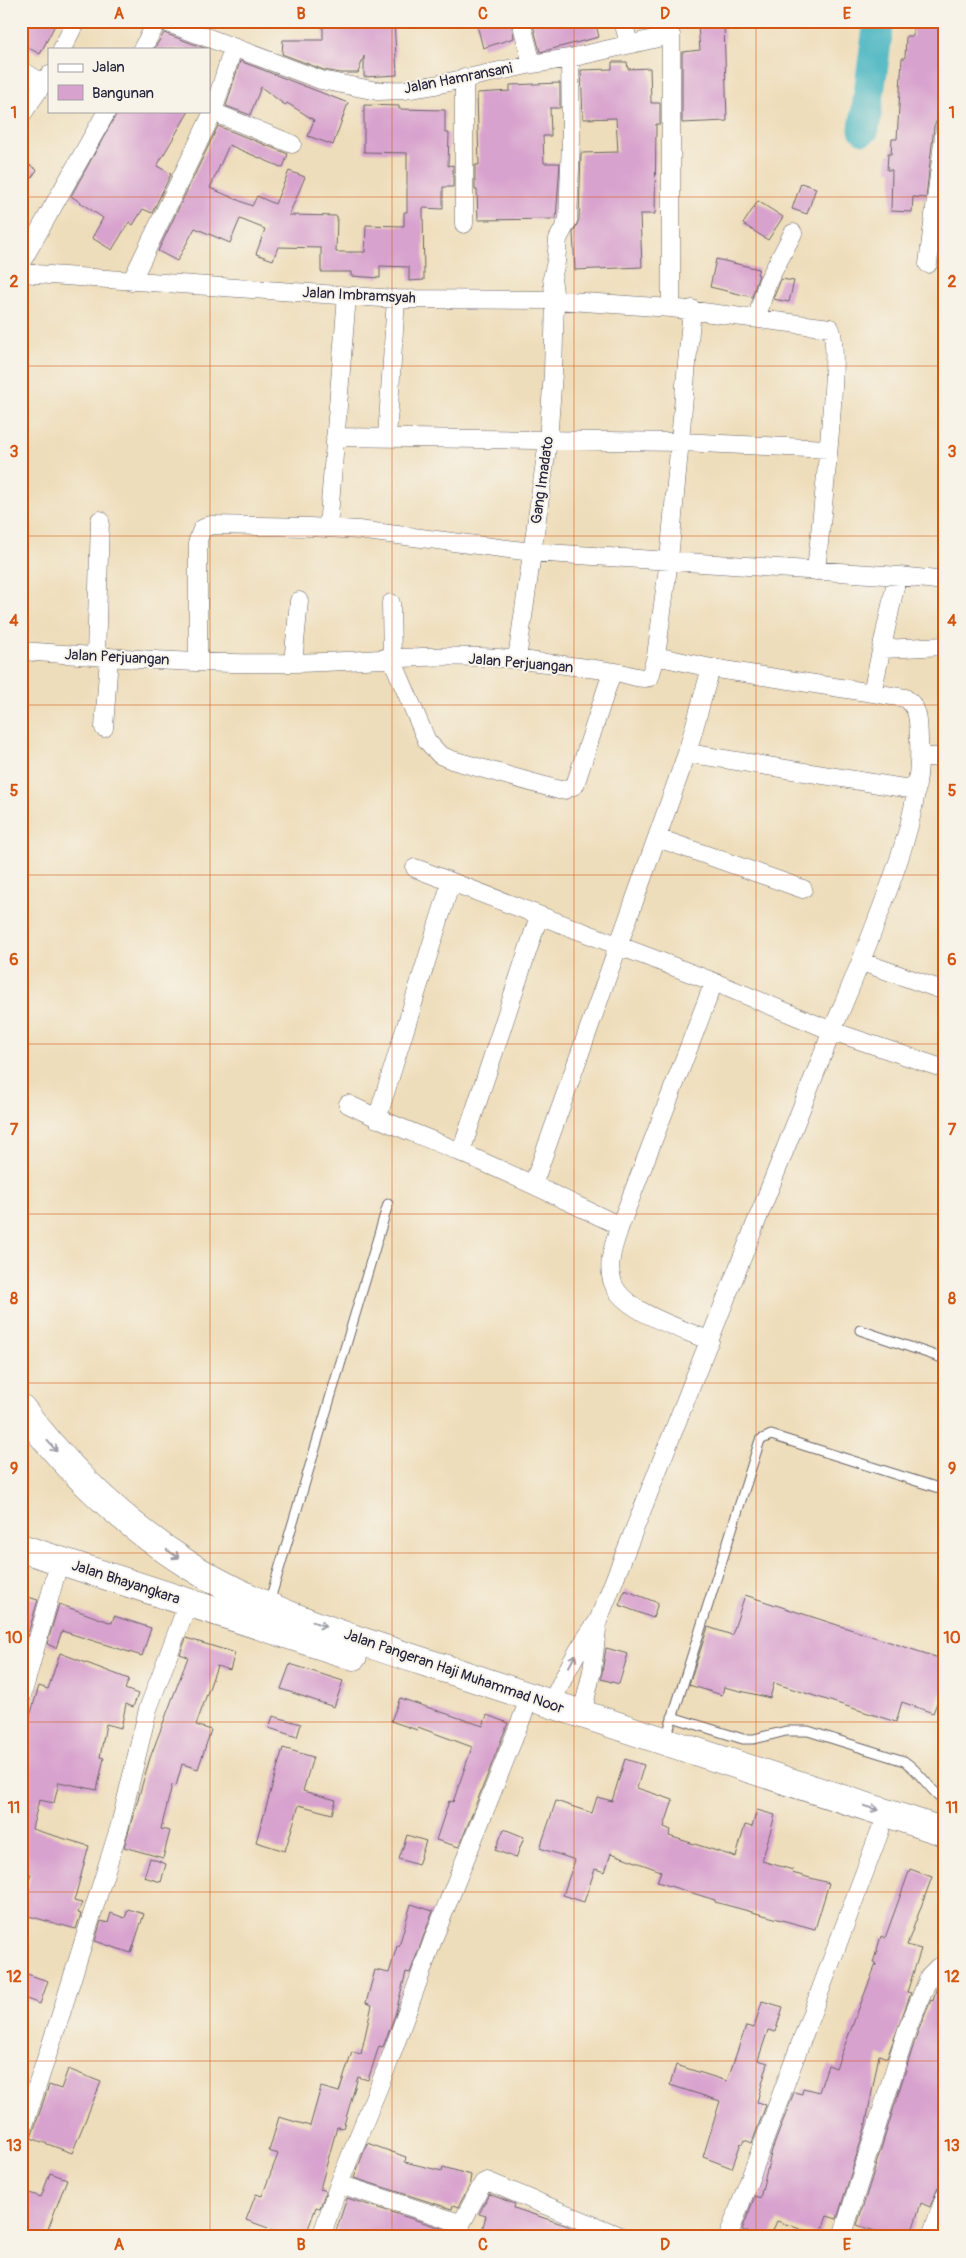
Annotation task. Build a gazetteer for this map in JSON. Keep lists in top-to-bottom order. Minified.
{"streets":{"main road":["Jalan Bhayangkara","Jalan Pangeran Haji Muhammad Noor"],"street":["Jalan Hamransani","Jalan Imbramsyah","Gang Imadato","Jalan Perjuangan"]},"crossings":[["Jalan Hamransani","Jalan Imbramsyah"],["Jalan Hamransani","Gang Imadato"],["Jalan Imbramsyah","Gang Imadato"],["Jalan Imbramsyah","Jalan Perjuangan"],["Gang Imadato","Jalan Perjuangan"],["Jalan Bhayangkara","Jalan Pangeran Haji Muhammad Noor"]],"legend":["Jalan","Bangunan"],"grid":{"columns":["A","B","C","D","E"],"rows":["1","2","3","4","5","6","7","8","9","10","11","12","13"]}}
